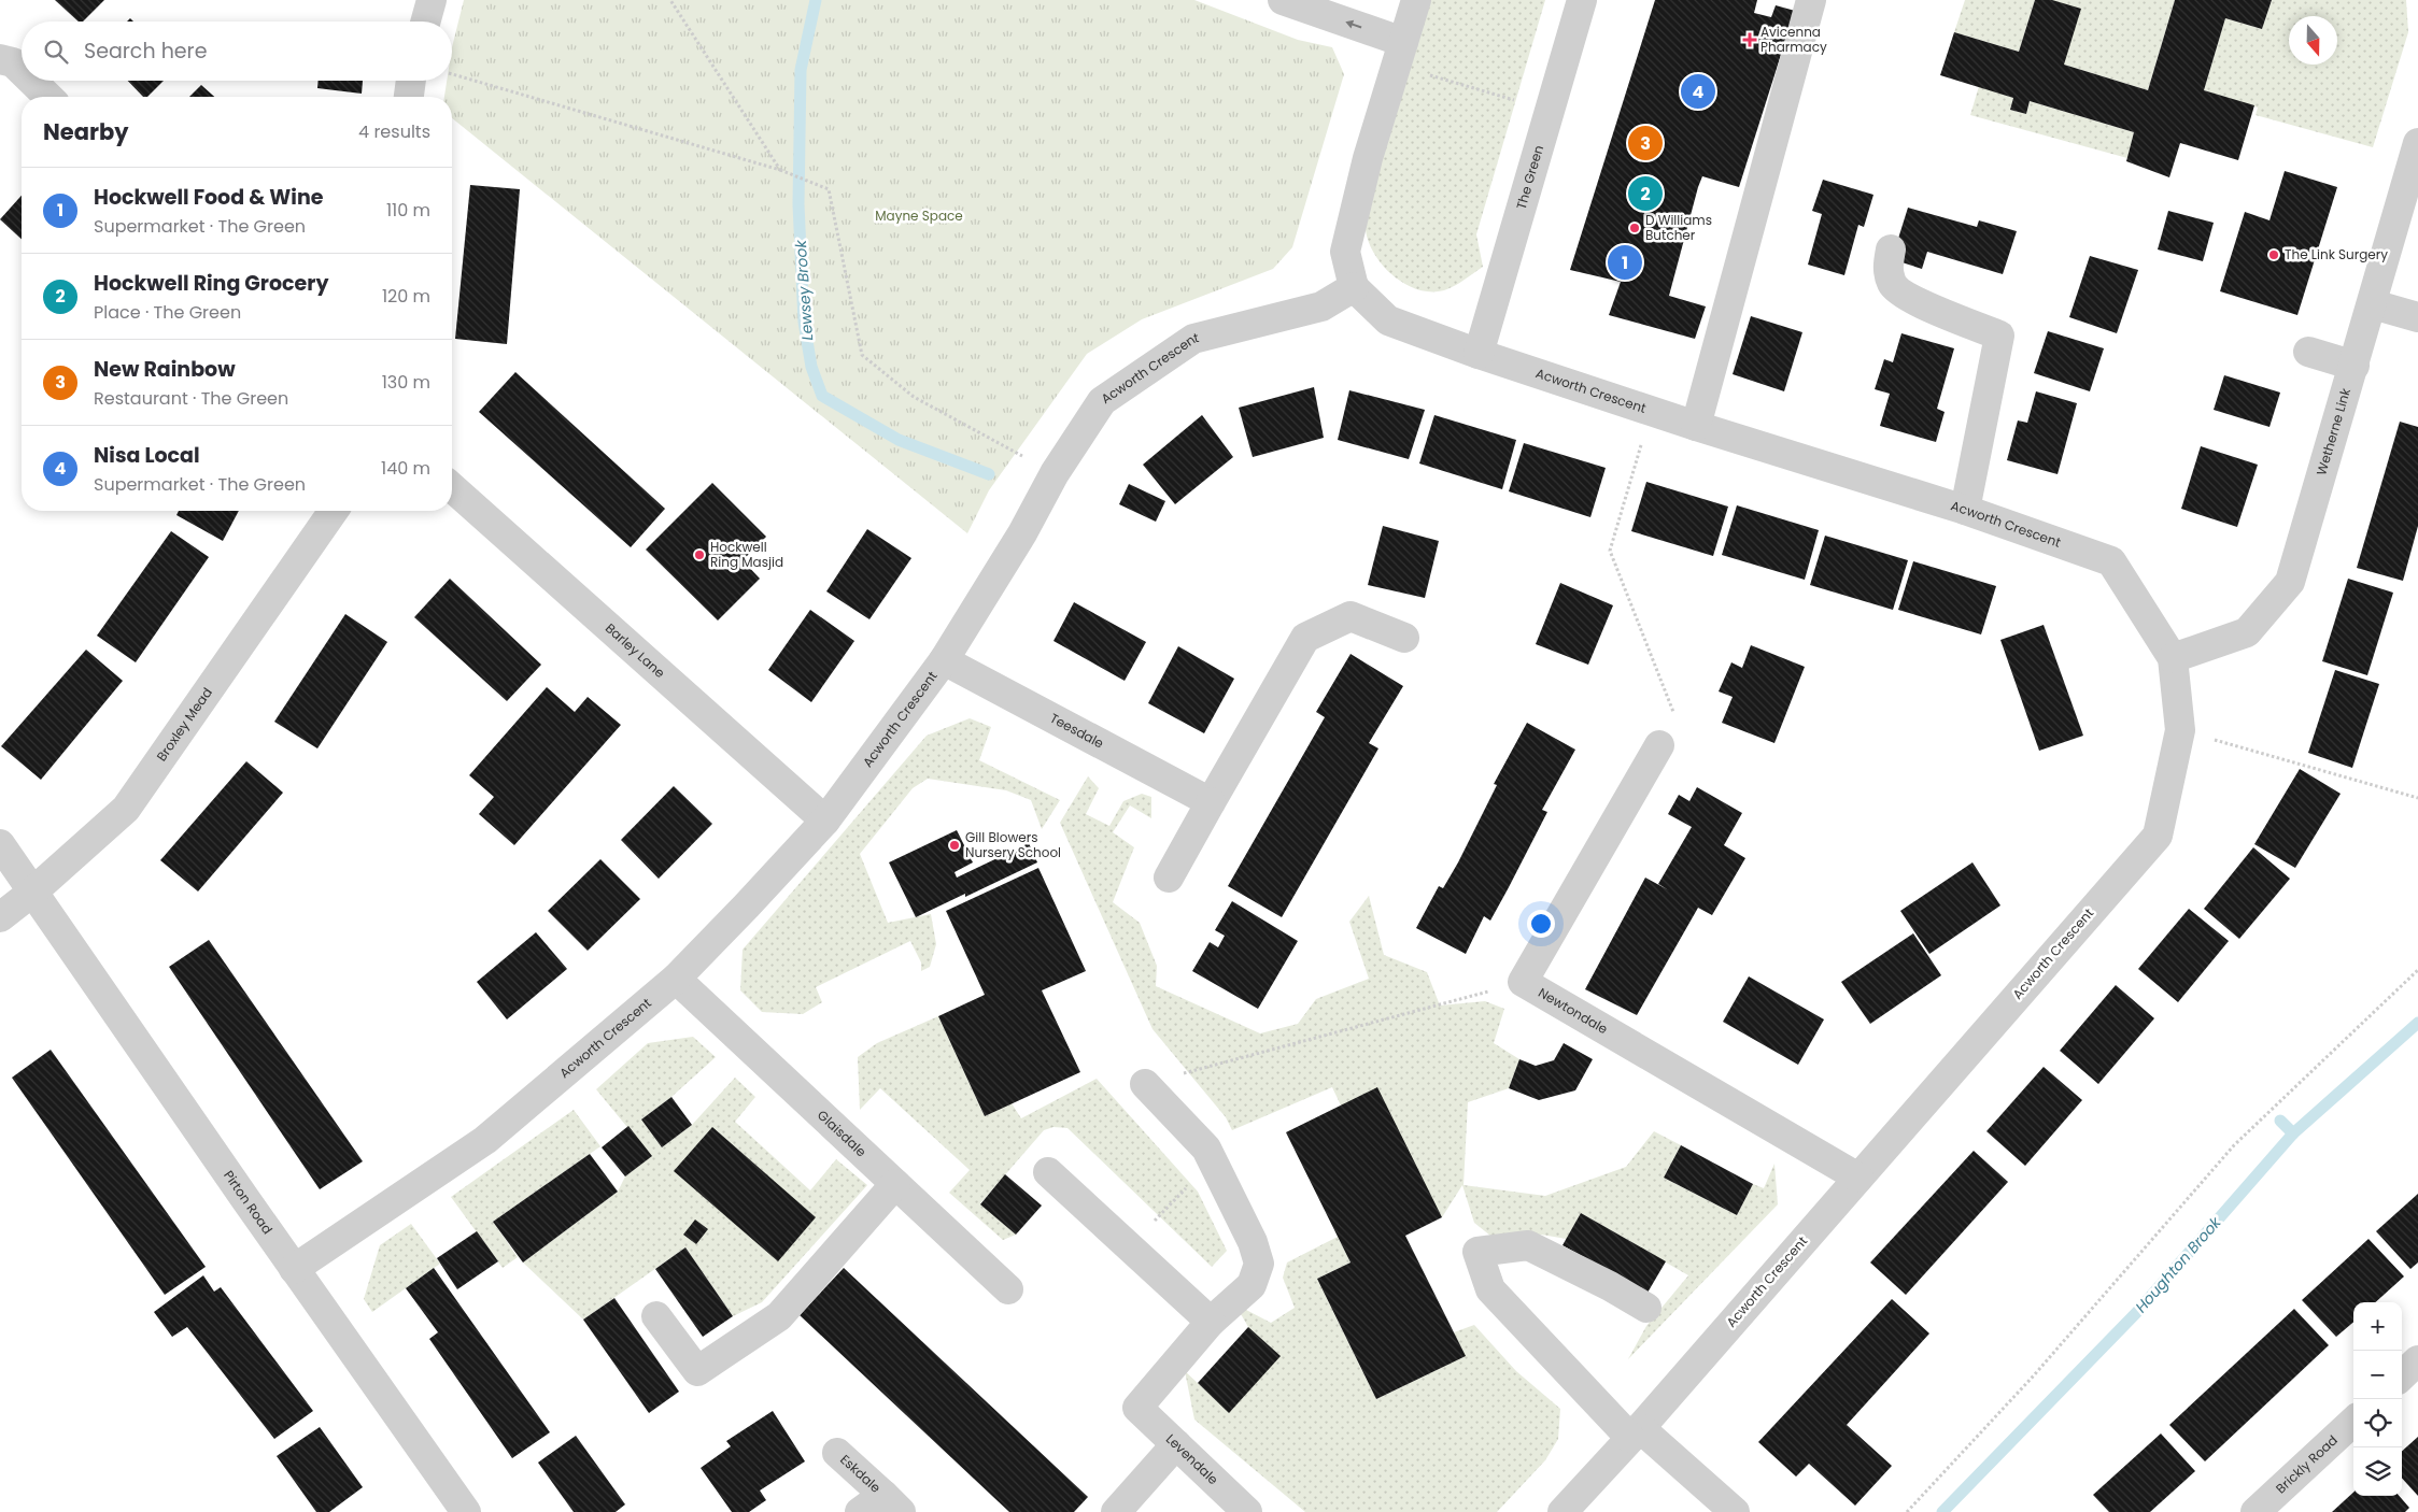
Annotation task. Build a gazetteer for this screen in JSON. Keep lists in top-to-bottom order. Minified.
{"streets":{"street":["The Green","Acworth Crescent","Wetherne Link","Barley Lane","Broxley Mead","Teesdale","Newtondale","Glaisdale","Pirton Road","Levendale","Brickly Road","Eskdale"]},"crossings":[["The Green","Acworth Crescent"],["Acworth Crescent","Wetherne Link"],["Acworth Crescent","Barley Lane"],["Acworth Crescent","Teesdale"],["Acworth Crescent","Newtondale"],["Acworth Crescent","Glaisdale"],["Acworth Crescent","Pirton Road"],["Broxley Mead","Pirton Road"]],"water":["Lewsey Brook","Houghton Brook"],"parks":["Mayne Space"],"places":{"health":["Avicenna Pharmacy"],"other":["D Williams Butcher","The Link Surgery","Hockwell Ring Masjid","Gill Blowers Nursery School"]},"north":"bottom","page":{"search":"Search here","pins":["4","3","2","1"],"heading":["Nearby","4 results"],"list":[{"mark":"1","name":"Hockwell Food & Wine","note":"Supermarket · The Green","value":"110 m"},{"mark":"2","name":"Hockwell Ring Grocery","note":"Place · The Green","value":"120 m"},{"mark":"3","name":"New Rainbow","note":"Restaurant · The Green","value":"130 m"},{"mark":"4","name":"Nisa Local","note":"Supermarket · The Green","value":"140 m"}],"map_buttons":["+","−"]}}
